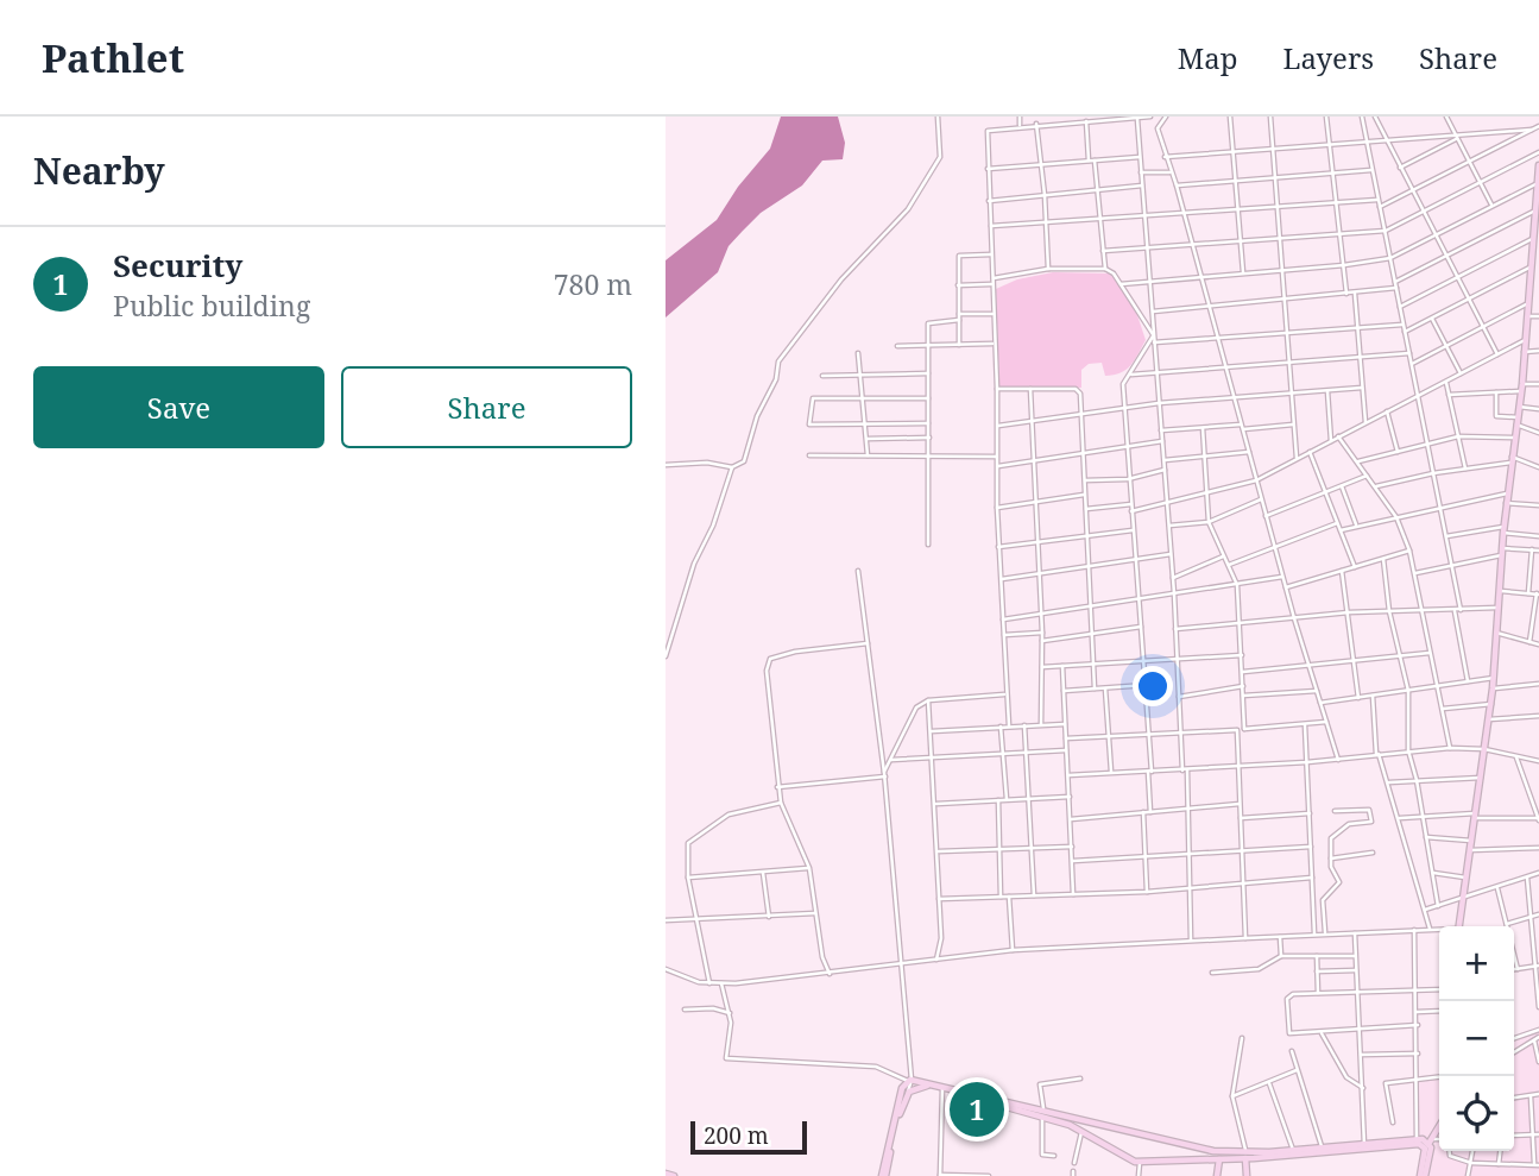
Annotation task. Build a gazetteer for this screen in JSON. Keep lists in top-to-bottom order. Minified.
{"scale_bar":"200 m","page":{"header":"Pathlet","nav":["Map","Layers","Share"],"heading":"Nearby","list":[{"mark":"1","name":"Security","note":"Public building","value":"780 m"}],"buttons":["Save","Share"],"map_buttons":["+","−"],"pins":"1","scale":"200 m"}}
